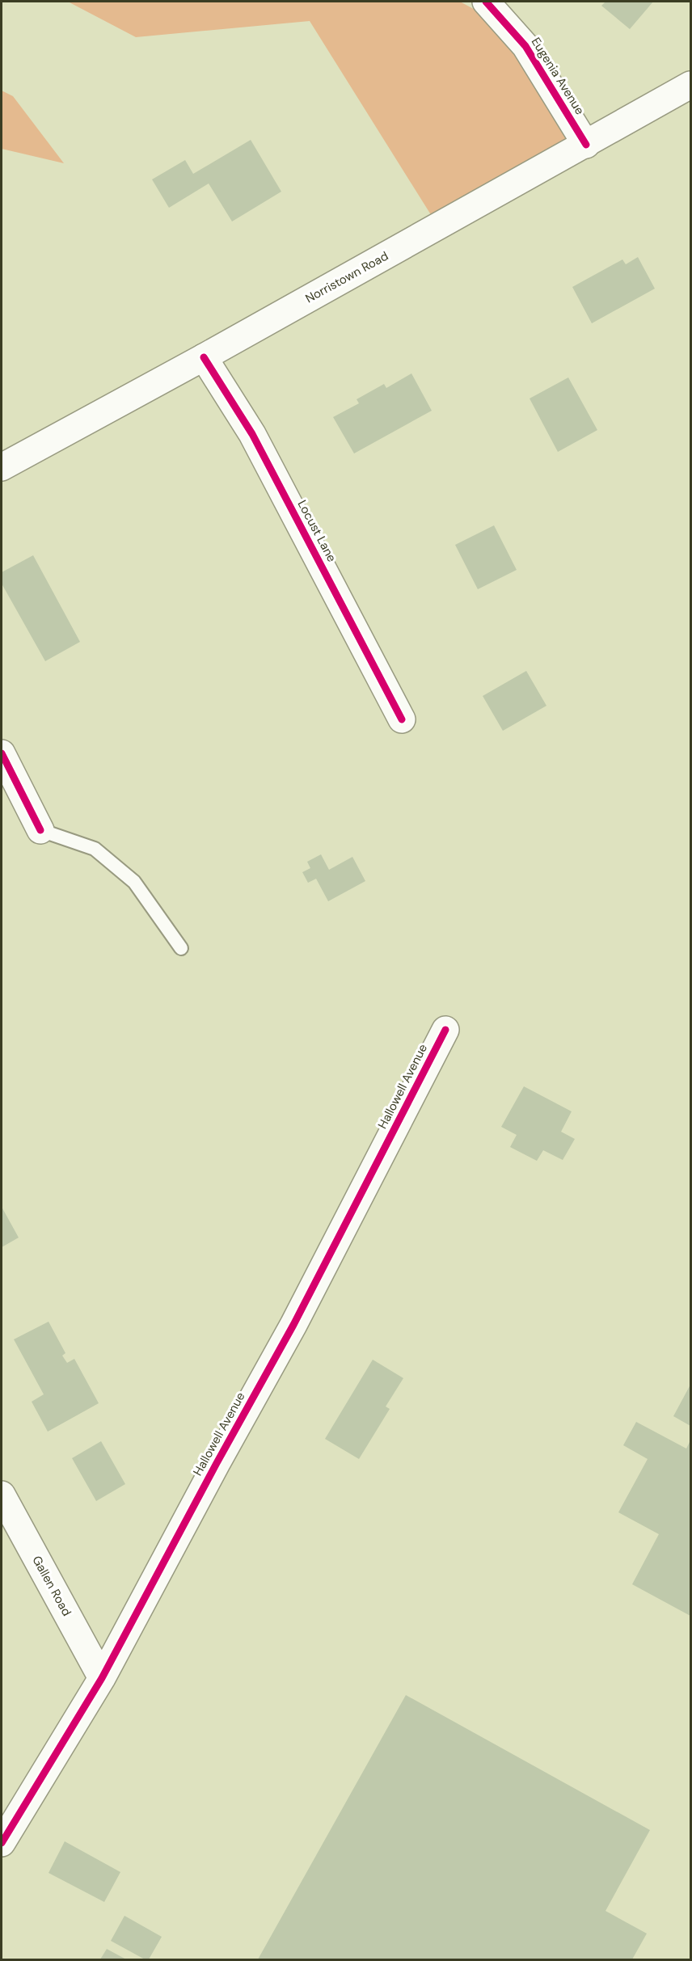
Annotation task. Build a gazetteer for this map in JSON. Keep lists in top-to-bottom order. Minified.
{"streets":{"street":["Eugenia Avenue","Norristown Road","Locust Lane","Hallowell Avenue","Gallen Road"]},"crossings":[["Eugenia Avenue","Norristown Road"],["Norristown Road","Locust Lane"],["Hallowell Avenue","Gallen Road"]]}
